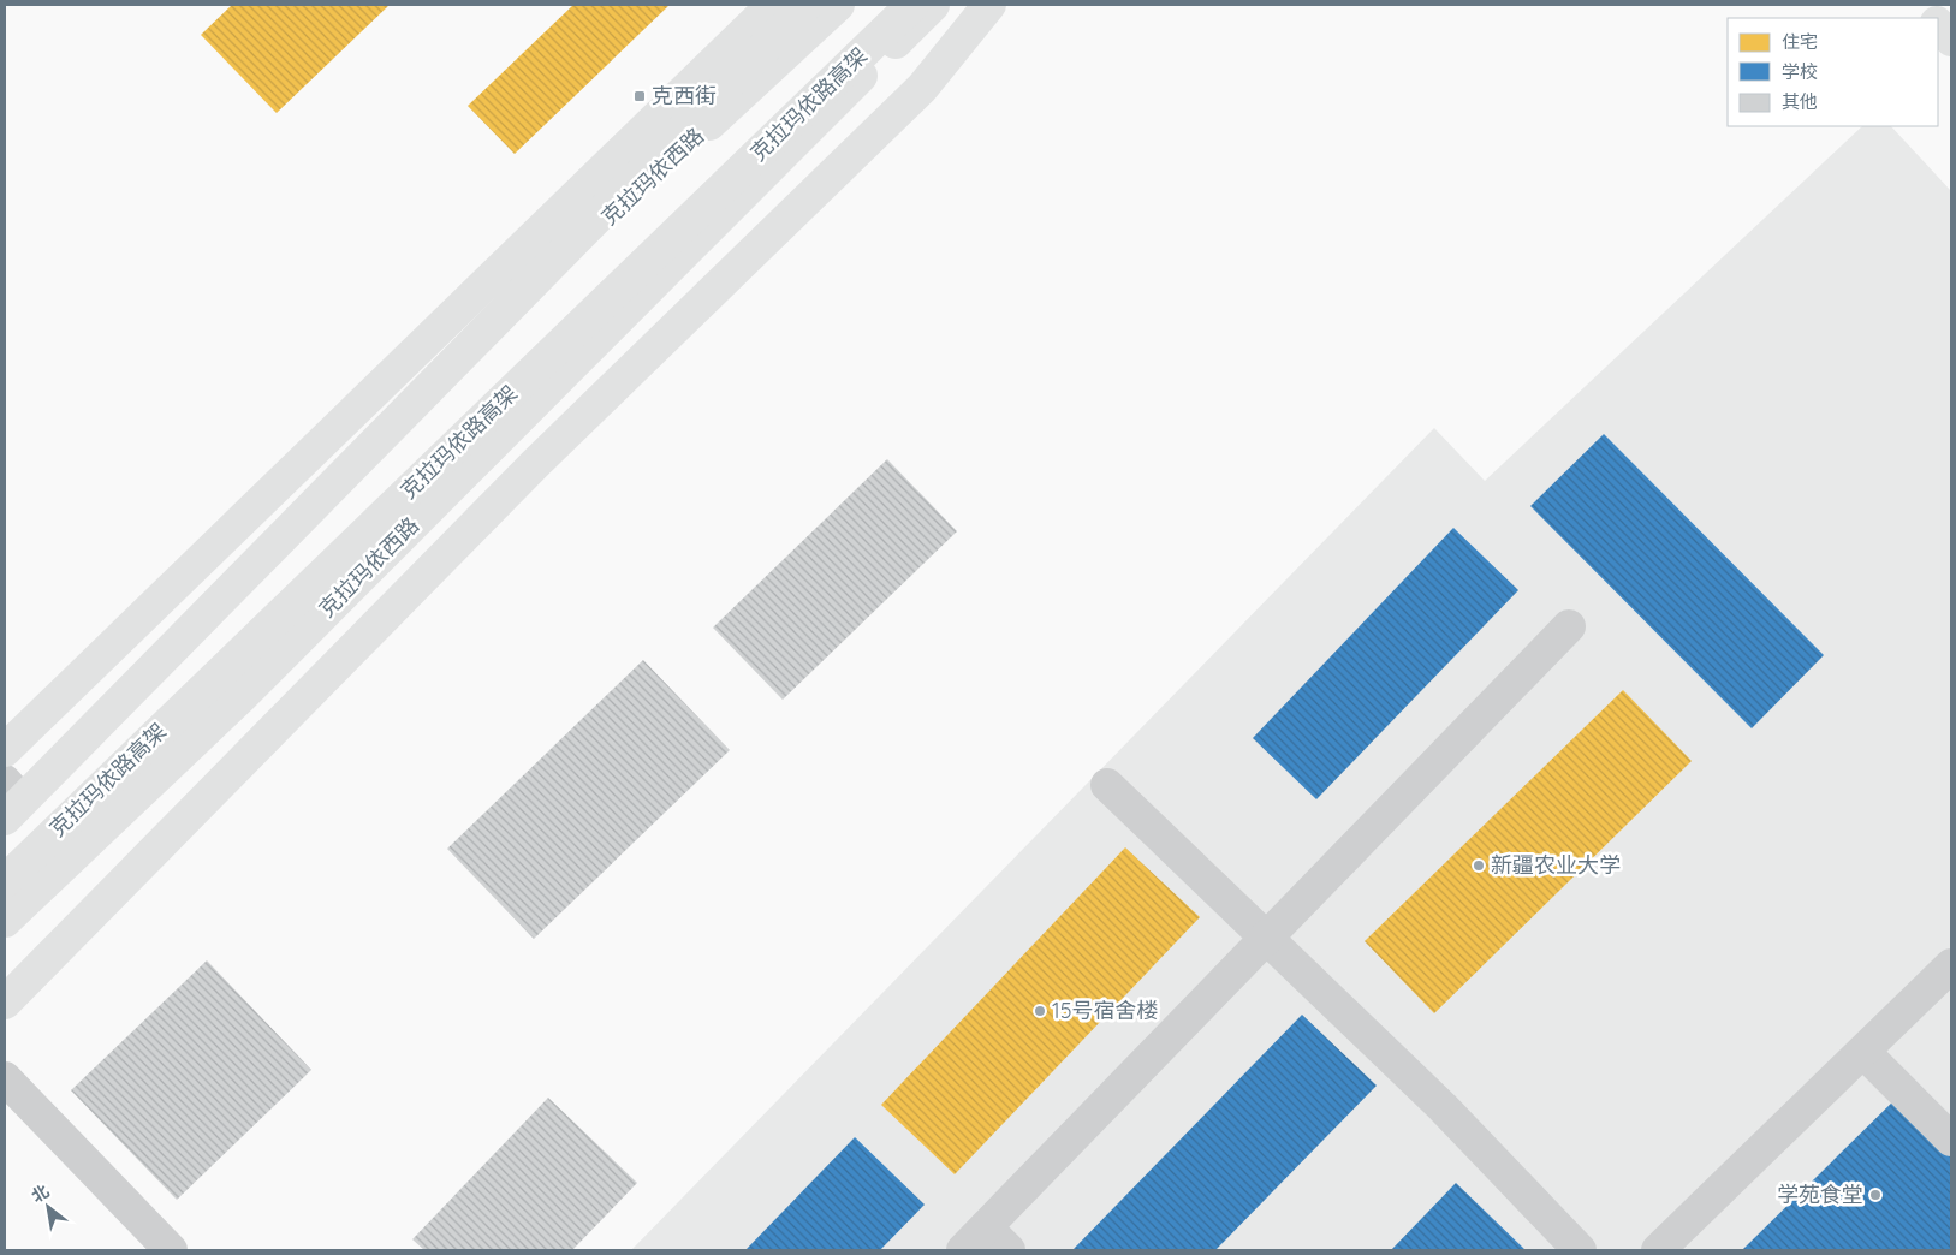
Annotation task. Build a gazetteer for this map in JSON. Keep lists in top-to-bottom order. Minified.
{"streets":{"main road":["克拉玛依路高架","克拉玛依西路"]},"places":{"transit":["克西街"],"other":["新疆农业大学","15号宿舍楼","学苑食堂"]},"legend":["住宅","学校","其他"],"north":"top left"}
